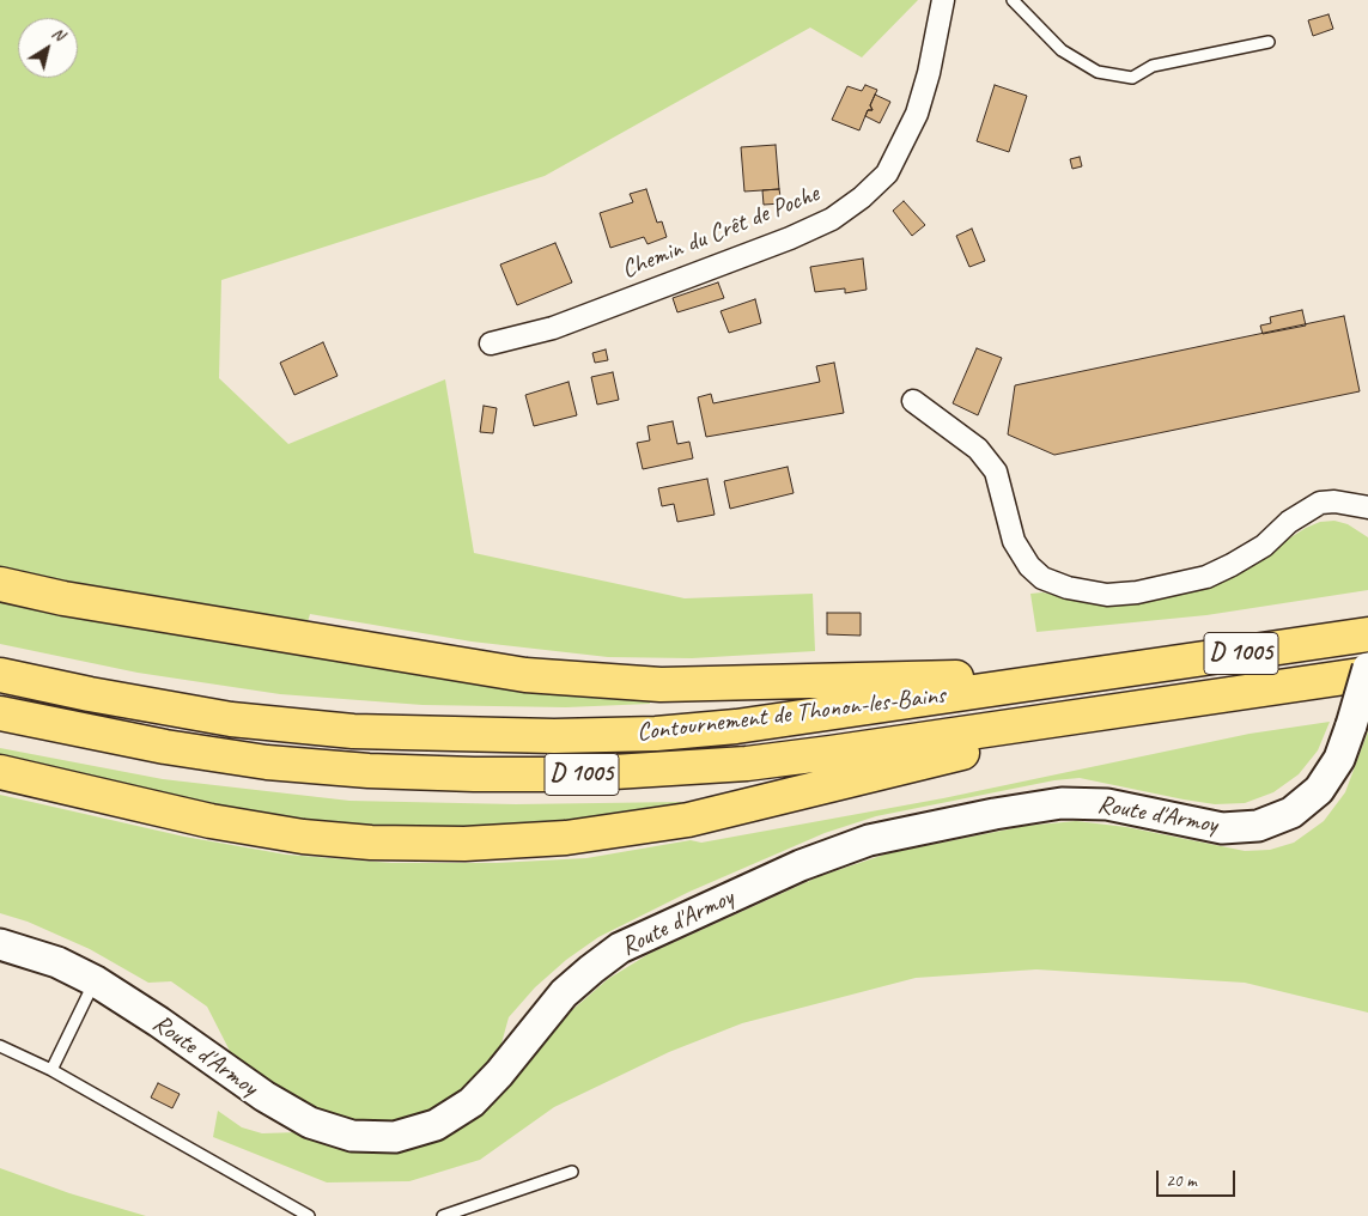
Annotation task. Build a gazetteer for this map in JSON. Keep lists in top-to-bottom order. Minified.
{"streets":{"highway":["D 1005","Contournement de Thonon-les-Bains"],"main road":["Route d'Armoy"],"street":["Chemin du Crêt de Poche"]},"crossings":[["D 1005","Contournement de Thonon-les-Bains"]],"scale_bar":"20 m","north":"top right"}
